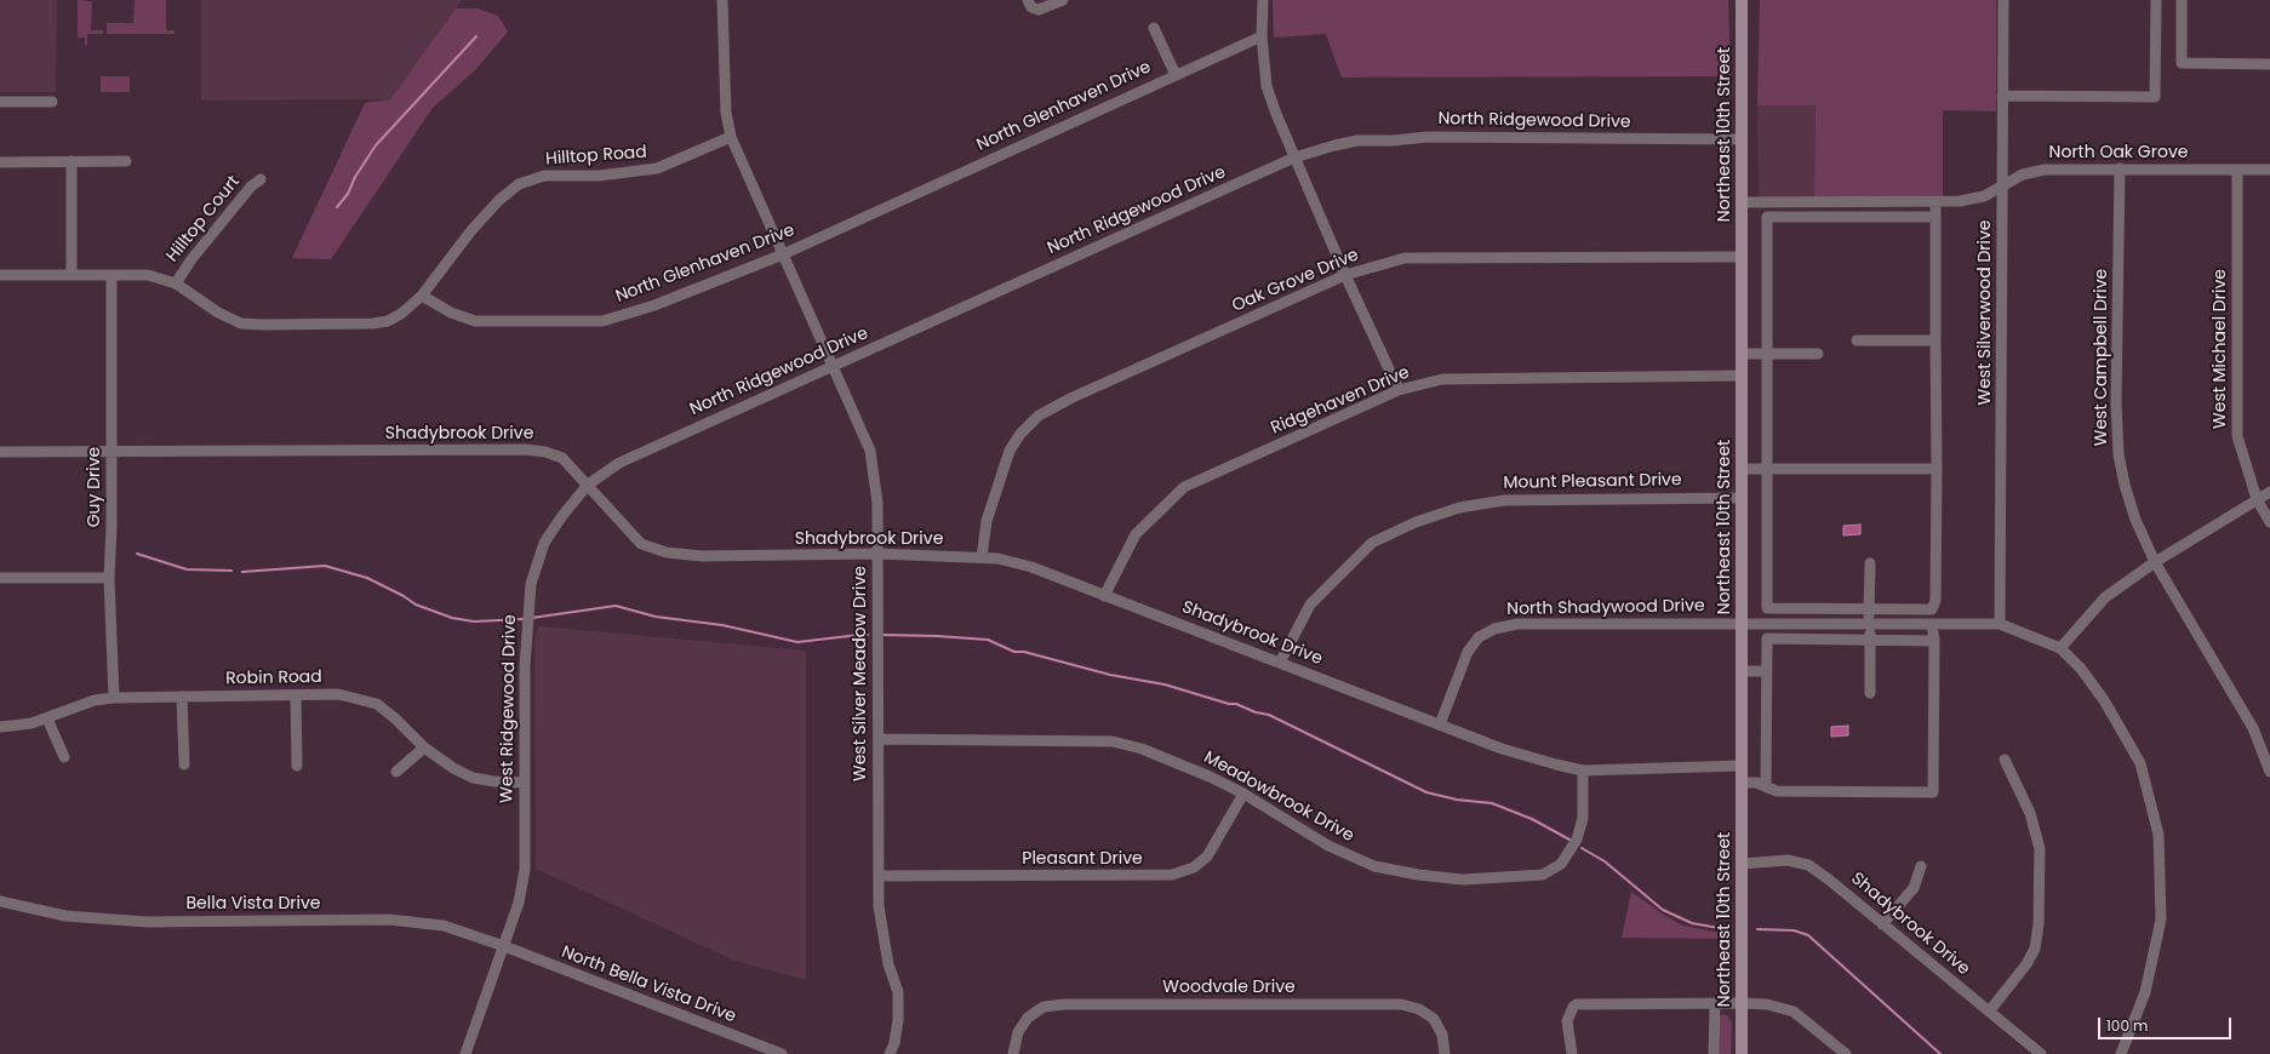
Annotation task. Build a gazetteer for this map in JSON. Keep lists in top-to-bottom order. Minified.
{"streets":{"main road":["Northeast 10th Street"],"street":["North Glenhaven Drive","North Ridgewood Drive","North Oak Grove","Hilltop Road","Hilltop Court","Oak Grove Drive","West Silverwood Drive","West Michael Drive","West Campbell Drive","Ridgehaven Drive","Shadybrook Drive","Mount Pleasant Drive","Guy Drive","North Shadywood Drive","West Silver Meadow Drive","Robin Road","West Ridgewood Drive","Meadowbrook Drive","Pleasant Drive","Bella Vista Drive","North Bella Vista Drive","Woodvale Drive"]},"crossings":[["North Glenhaven Drive","Hilltop Road"],["North Glenhaven Drive","West Silver Meadow Drive"],["North Ridgewood Drive","Northeast 10th Street"],["North Ridgewood Drive","Shadybrook Drive"],["North Ridgewood Drive","West Silver Meadow Drive"],["North Ridgewood Drive","West Ridgewood Drive"],["Northeast 10th Street","North Oak Grove"],["Northeast 10th Street","Oak Grove Drive"],["Northeast 10th Street","Ridgehaven Drive"],["Northeast 10th Street","Shadybrook Drive"],["Northeast 10th Street","Mount Pleasant Drive"],["Northeast 10th Street","North Shadywood Drive"],["North Oak Grove","West Silverwood Drive"],["North Oak Grove","West Michael Drive"],["North Oak Grove","West Campbell Drive"],["Hilltop Road","West Silver Meadow Drive"],["Oak Grove Drive","Shadybrook Drive"],["West Silverwood Drive","North Shadywood Drive"],["Ridgehaven Drive","Shadybrook Drive"],["Shadybrook Drive","Mount Pleasant Drive"],["Shadybrook Drive","Guy Drive"],["Shadybrook Drive","North Shadywood Drive"],["Shadybrook Drive","West Silver Meadow Drive"],["Shadybrook Drive","West Ridgewood Drive"],["Shadybrook Drive","Meadowbrook Drive"],["Guy Drive","Robin Road"],["West Silver Meadow Drive","Meadowbrook Drive"],["West Silver Meadow Drive","Pleasant Drive"],["Robin Road","West Ridgewood Drive"],["West Ridgewood Drive","Bella Vista Drive"],["West Ridgewood Drive","North Bella Vista Drive"],["Meadowbrook Drive","Pleasant Drive"],["Bella Vista Drive","North Bella Vista Drive"]],"scale_bar":"100 m"}
